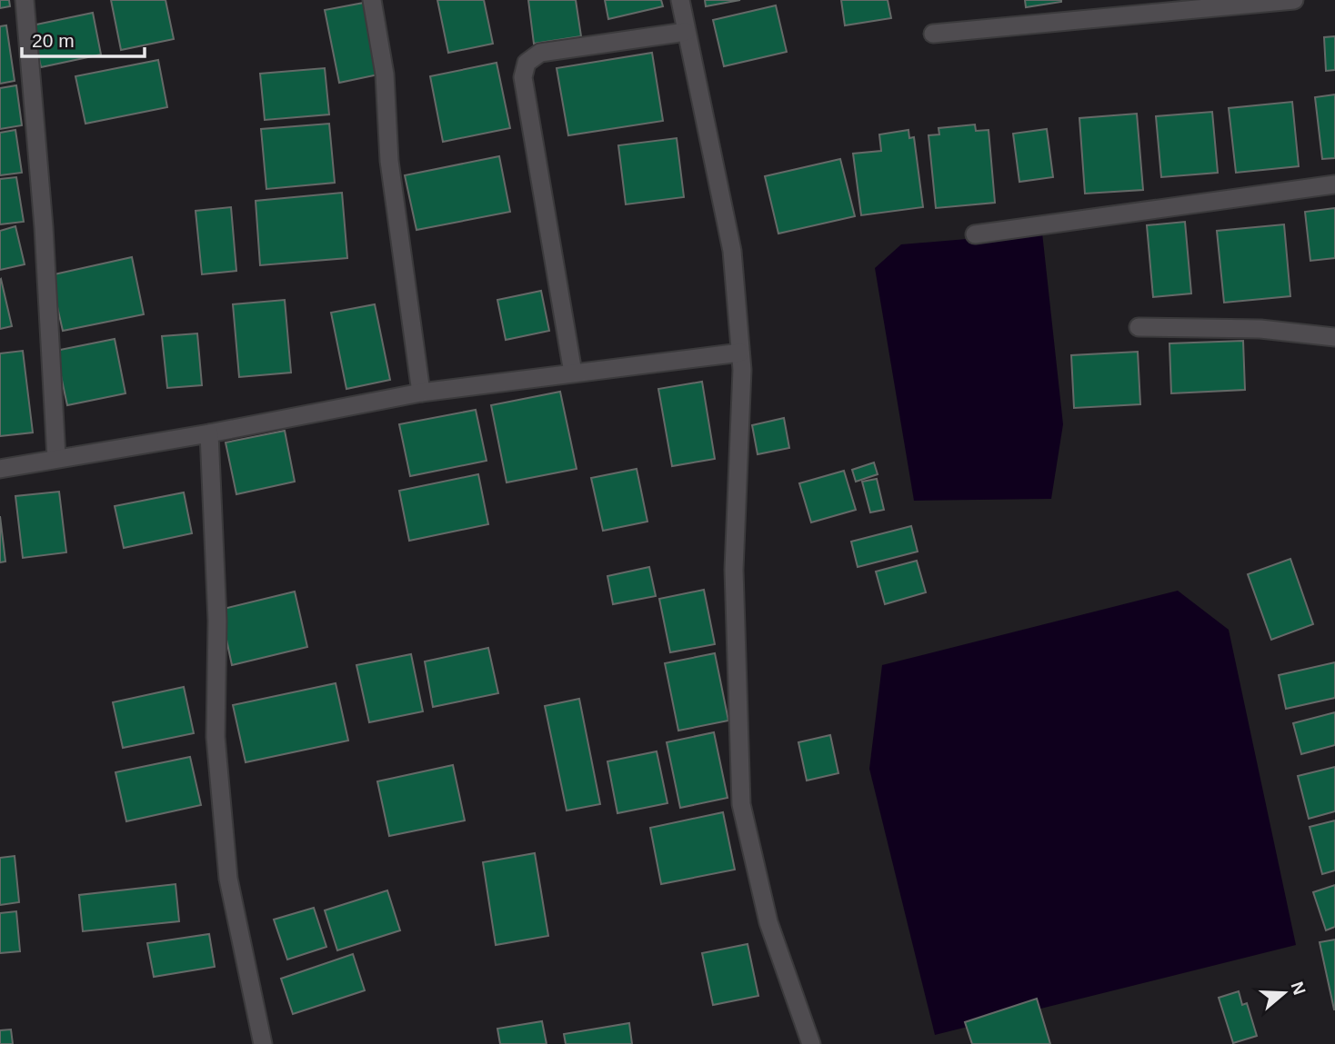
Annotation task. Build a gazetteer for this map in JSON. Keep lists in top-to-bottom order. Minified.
{"scale_bar":"20 m","north":"right"}
